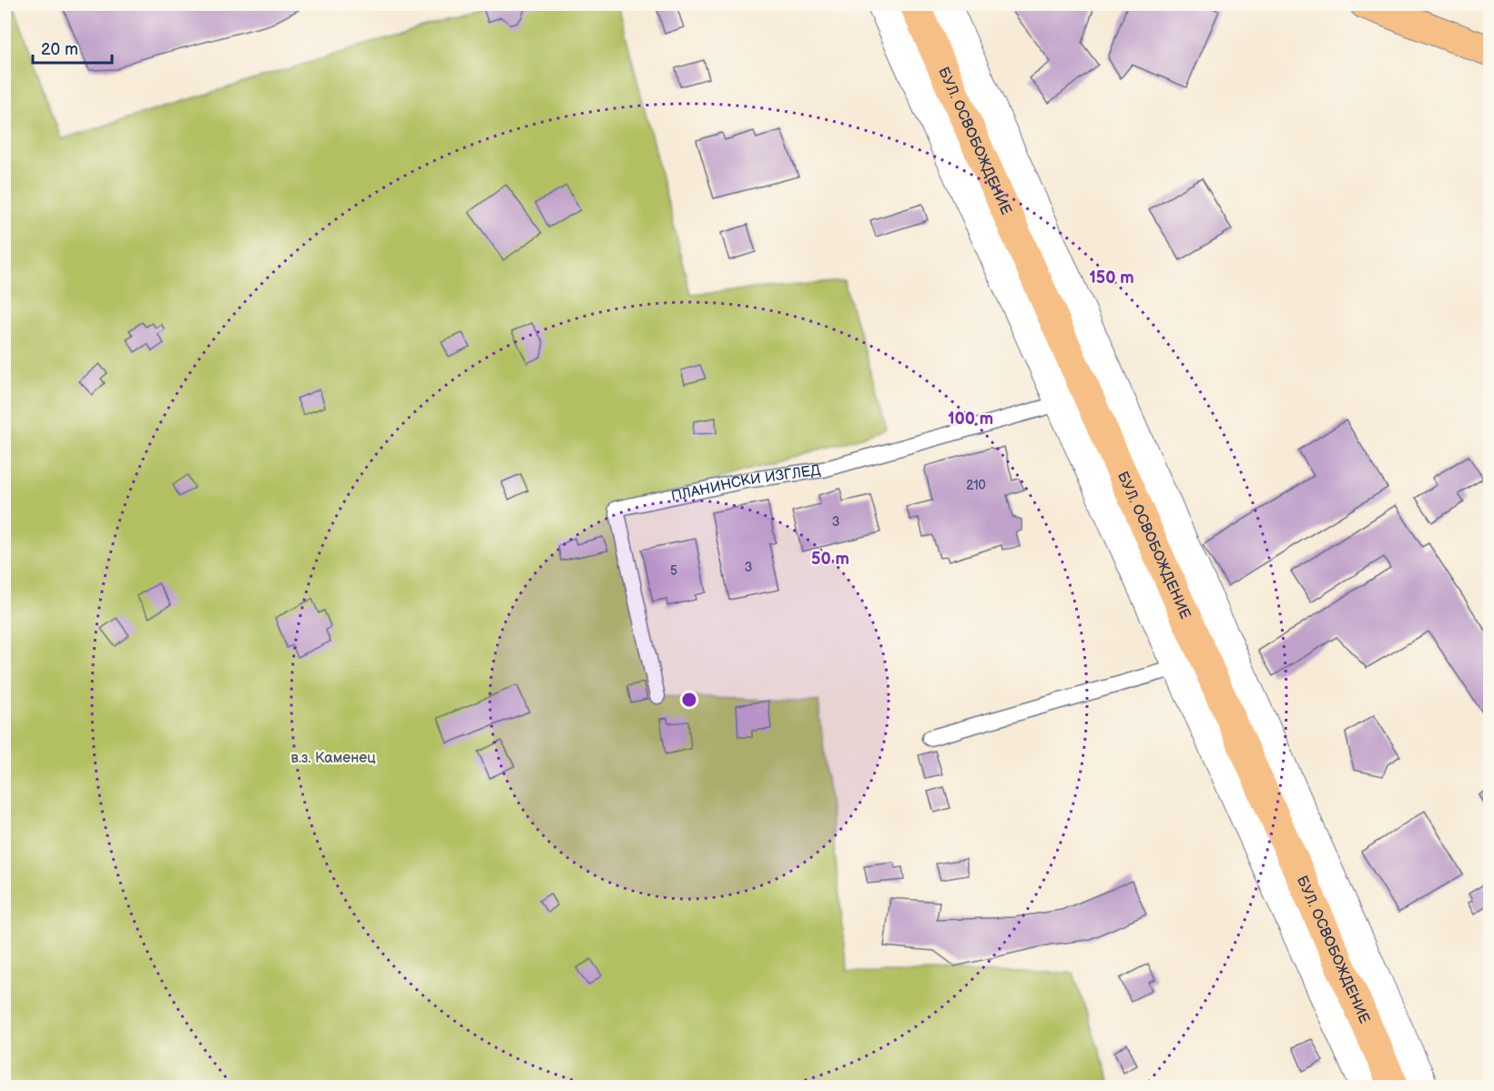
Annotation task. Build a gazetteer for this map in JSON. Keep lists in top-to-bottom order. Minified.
{"streets":{"main road":["БУЛ. ОСВОБОЖДЕНИЕ"],"lane":["ПЛАНИНСКИ ИЗГЛЕД"]},"parks":["в.з. Каменец"],"house_numbers":["210","3","3","5"],"scale_bar":"20 m","rings":["150 m","100 m","50 m"]}
